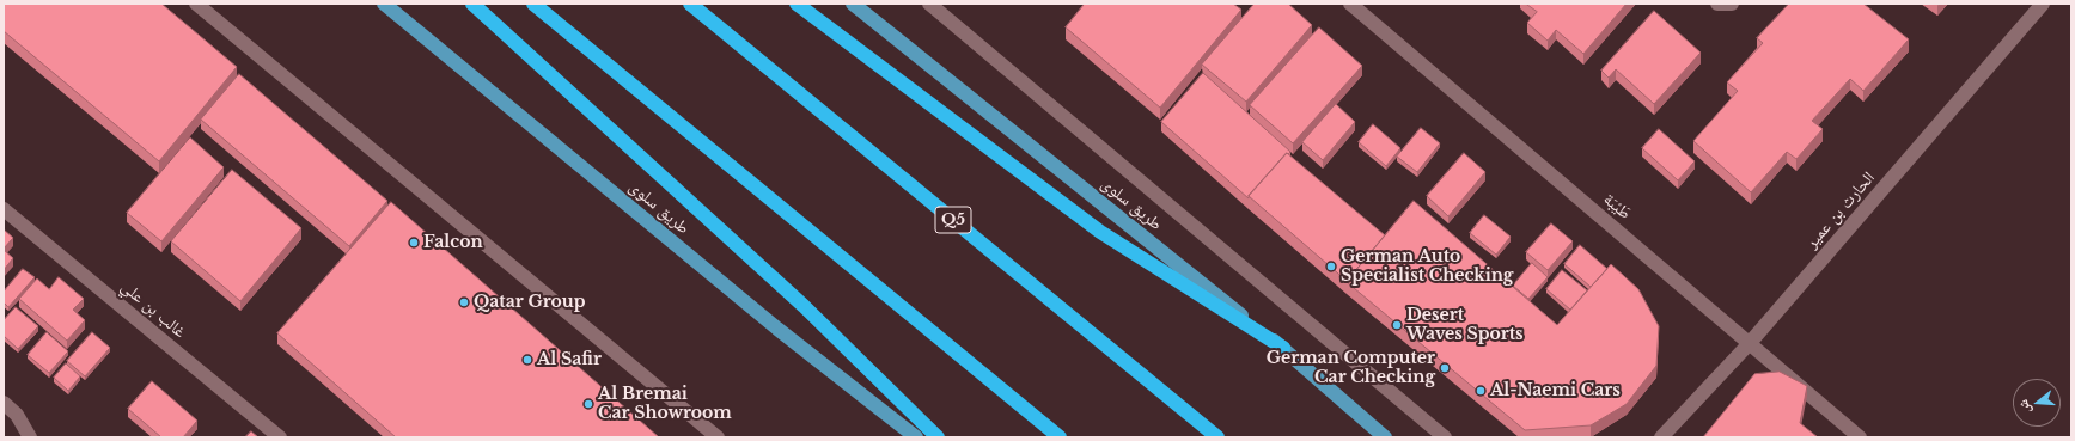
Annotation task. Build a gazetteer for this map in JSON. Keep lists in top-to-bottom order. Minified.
{"streets":{"highway":["Q5"],"main road":["طريق سلوى"],"street":["طَيْبَة","الحارث بن عمير","غالب بن علي"]},"crossings":[["طَيْبَة","الحارث بن عمير"]],"places":["Falcon","German Auto Specialist Checking","Qatar Group","Desert Waves Sports","Al Safir","German Computer Car Checking","Al-Naemi Cars","Al Bremai Car Showroom"],"north":"left"}
